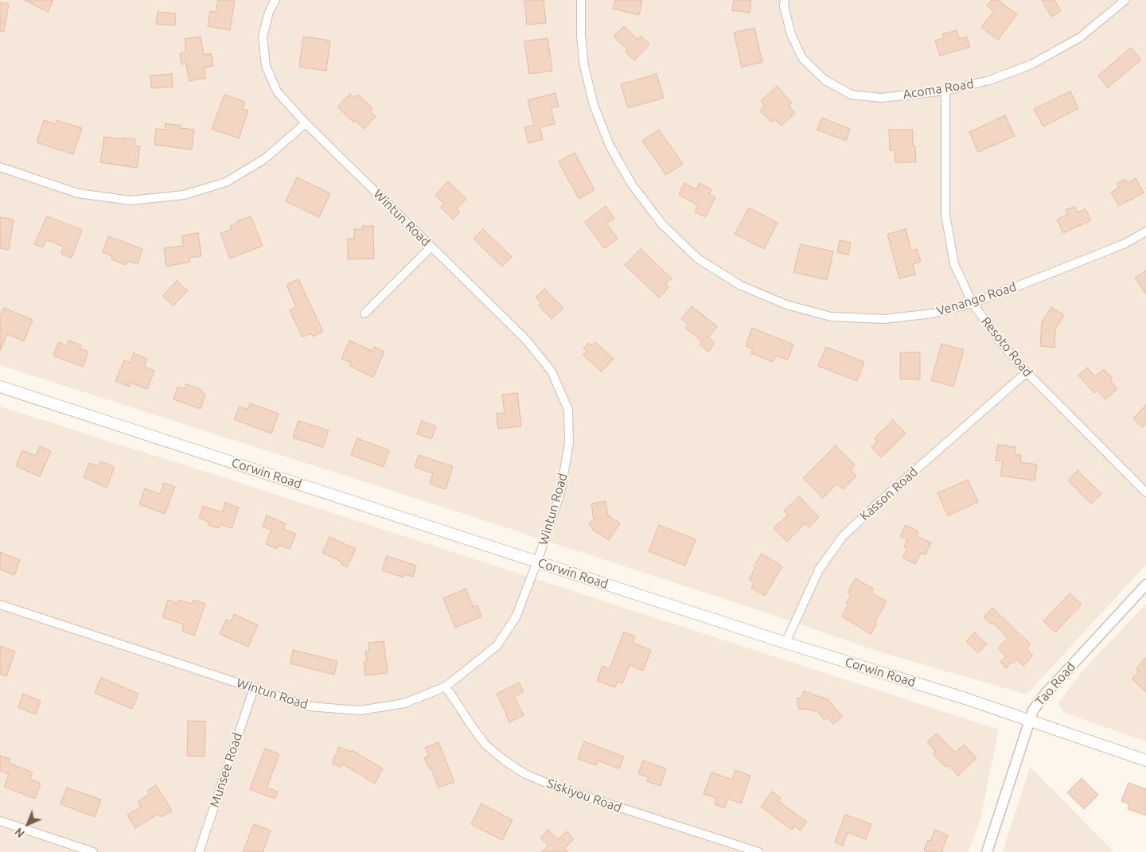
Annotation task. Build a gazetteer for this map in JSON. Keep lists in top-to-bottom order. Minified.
{"streets":{"main road":["Corwin Road"],"street":["Acoma Road","Wintun Road","Venango Road","Resoto Road","Kasson Road","Tao Road","Munsee Road","Siskiyou Road"]},"crossings":[["Acoma Road","Resoto Road"],["Wintun Road","Corwin Road"],["Wintun Road","Munsee Road"],["Wintun Road","Siskiyou Road"],["Venango Road","Resoto Road"],["Resoto Road","Kasson Road"],["Corwin Road","Kasson Road"],["Corwin Road","Tao Road"]],"north":"bottom left"}
